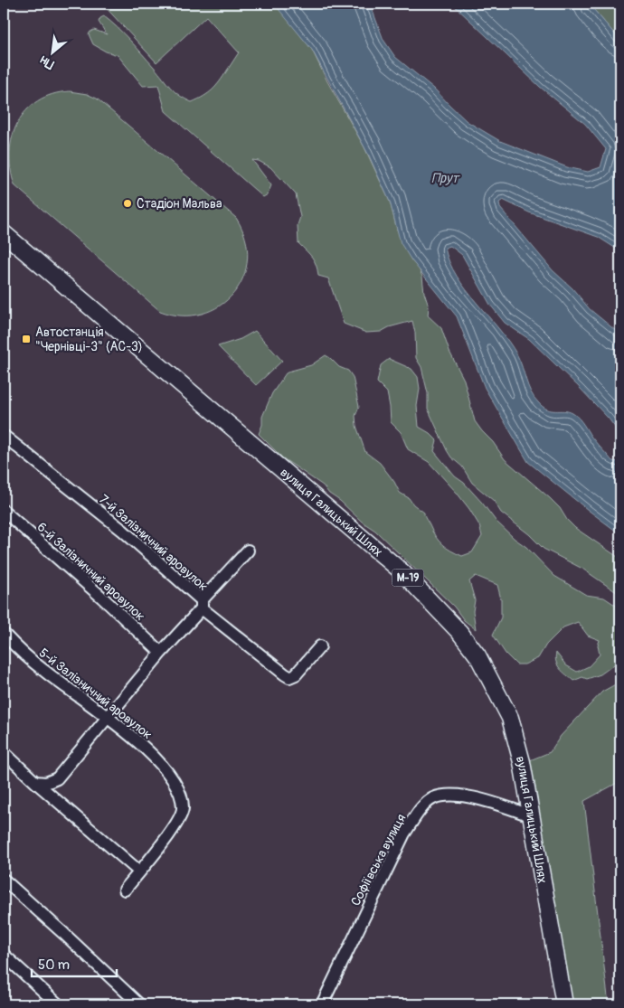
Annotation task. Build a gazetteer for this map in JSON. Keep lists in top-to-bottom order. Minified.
{"streets":{"highway":["вулиця Галицький Шлях","М-19"],"street":["7-й Залізничний аровулок","6-й Залізничний аровулок","5-й Залізничний аровулок","Софіївська вулиця"]},"crossings":[["вулиця Галицький Шлях","Софіївська вулиця"]],"water":["Прут"],"places":{"other":["Стадіон Мальва"],"transit":["Автостанція \"Чернівці-3\" (АС-3)"]},"scale_bar":"50 m","north":"bottom left"}
